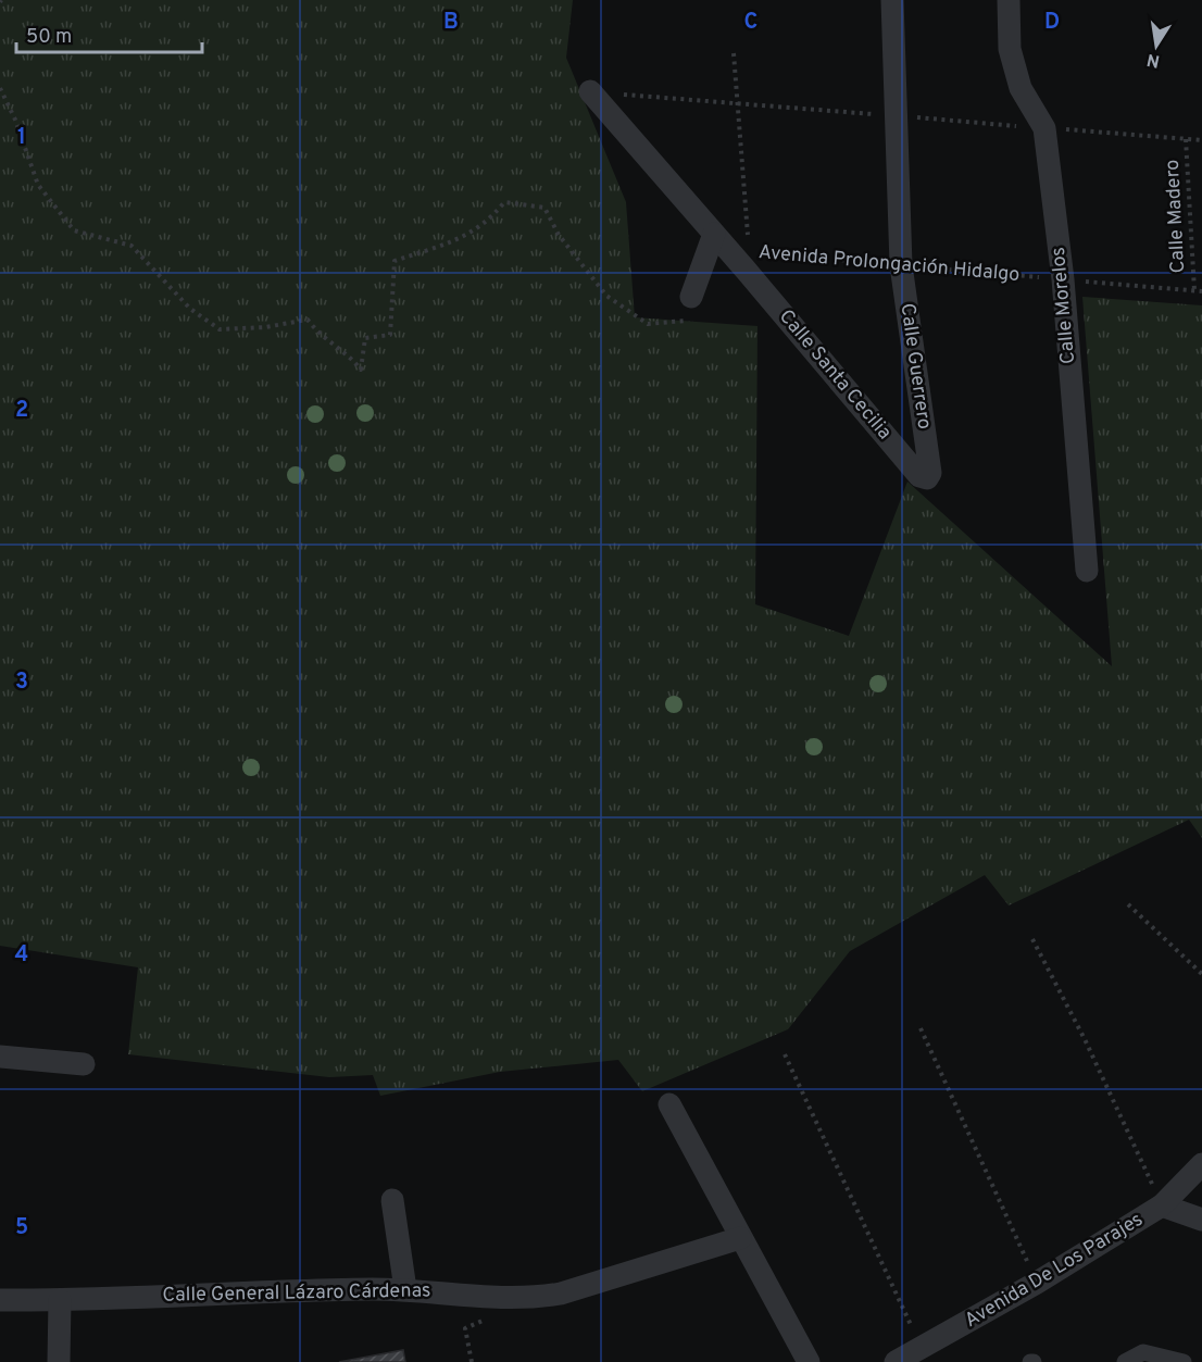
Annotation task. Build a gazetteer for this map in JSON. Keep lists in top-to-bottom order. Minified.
{"streets":{"street":["Avenida Prolongación Hidalgo","Calle Morelos","Calle Guerrero","Calle Santa Cecilia","Avenida De Los Parajes","Calle General Lázaro Cárdenas"],"path":["Calle Madero"]},"crossings":[["Calle Madero","Avenida Prolongación Hidalgo"],["Avenida Prolongación Hidalgo","Calle Morelos"],["Avenida Prolongación Hidalgo","Calle Guerrero"],["Avenida Prolongación Hidalgo","Calle Santa Cecilia"],["Calle Guerrero","Calle Santa Cecilia"]],"scale_bar":"50 m","north":"bottom","grid":{"columns":["B","C","D"],"rows":["1","2","3","4","5"]}}
